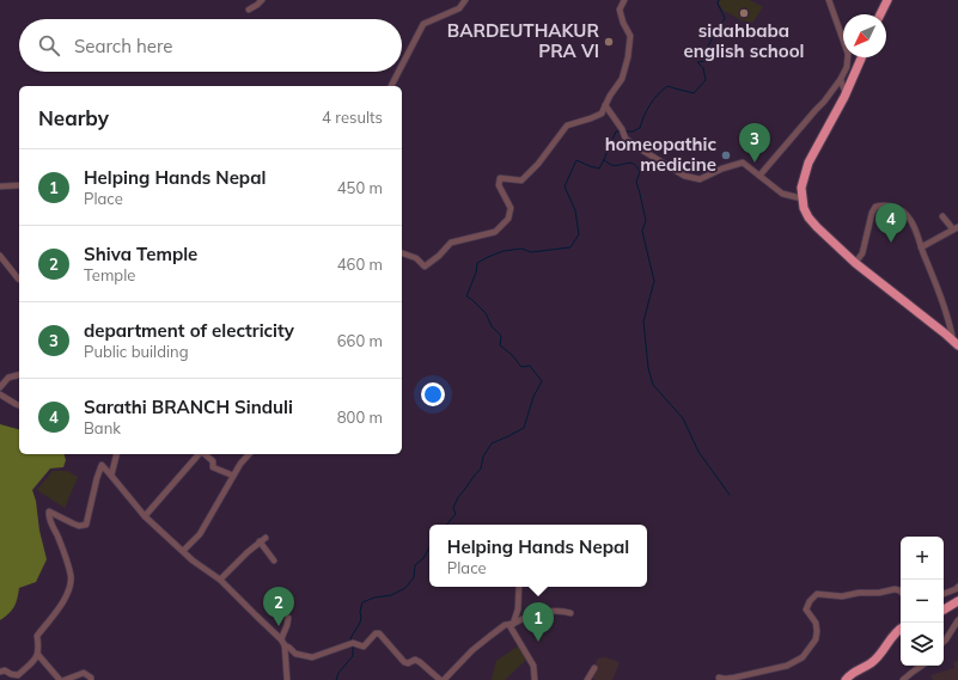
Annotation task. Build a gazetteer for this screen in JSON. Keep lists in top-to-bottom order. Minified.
{"places":["sidahbaba english school","BARDEUTHAKUR PRA VI","homeopathic medicine"],"north":"bottom left","page":{"search":"Search here","heading":["Nearby","4 results"],"pins":["3","4","2","1"],"list":[{"mark":"1","name":"Helping Hands Nepal","note":"Place","value":"450 m"},{"mark":"2","name":"Shiva Temple","note":"Temple","value":"460 m"},{"mark":"3","name":"department of electricity","note":"Public building","value":"660 m"},{"mark":"4","name":"Sarathi BRANCH Sinduli","note":"Bank","value":"800 m"}],"popup":["Helping Hands Nepal","Place"],"map_buttons":["+","−"]}}
